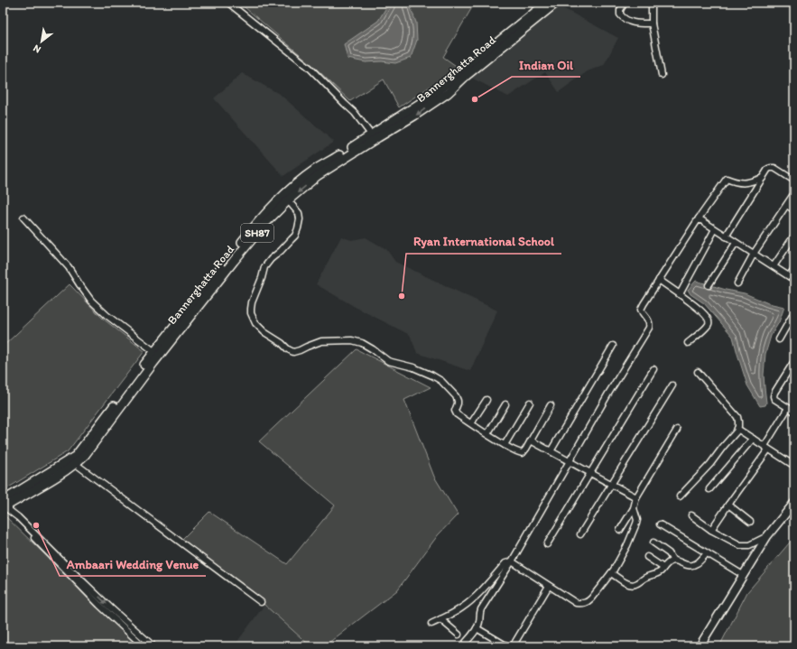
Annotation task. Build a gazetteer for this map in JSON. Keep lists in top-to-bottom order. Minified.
{"streets":{"main road":["Bannerghatta Road","SH87"]},"places":["Indian Oil","Ryan International School","Ambaari Wedding Venue"],"north":"bottom left"}
